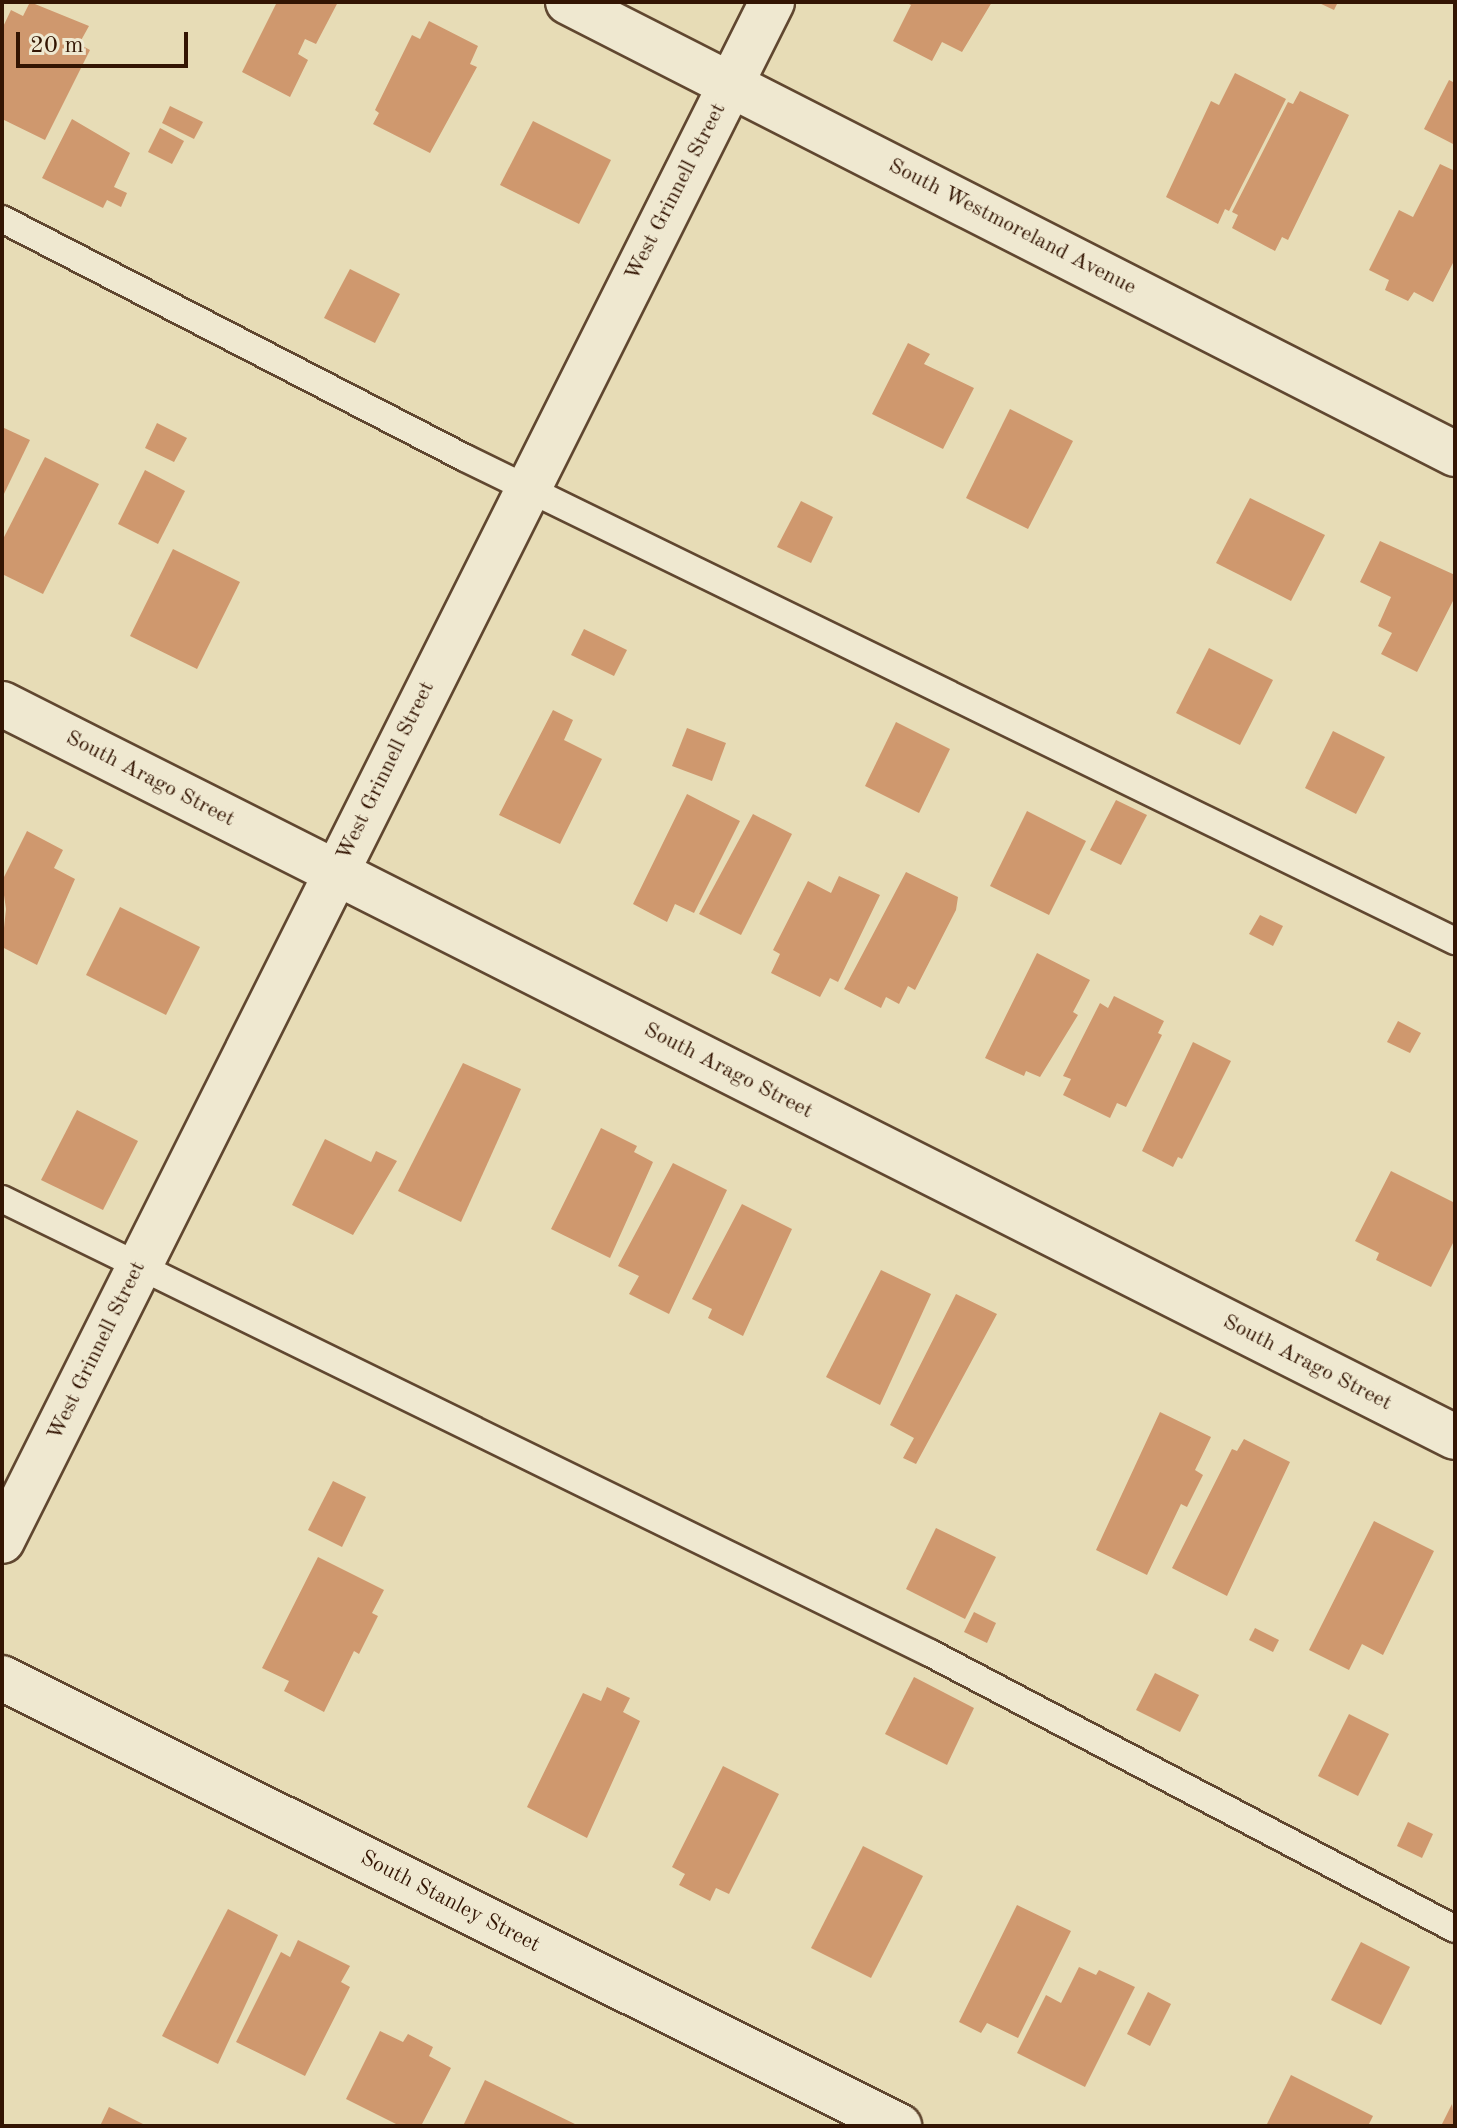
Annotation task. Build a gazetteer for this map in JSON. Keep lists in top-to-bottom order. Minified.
{"streets":{"street":["West Grinnell Street","South Westmoreland Avenue","South Arago Street","South Stanley Street"]},"crossings":[["West Grinnell Street","South Westmoreland Avenue"],["West Grinnell Street","South Arago Street"]],"scale_bar":"20 m"}
